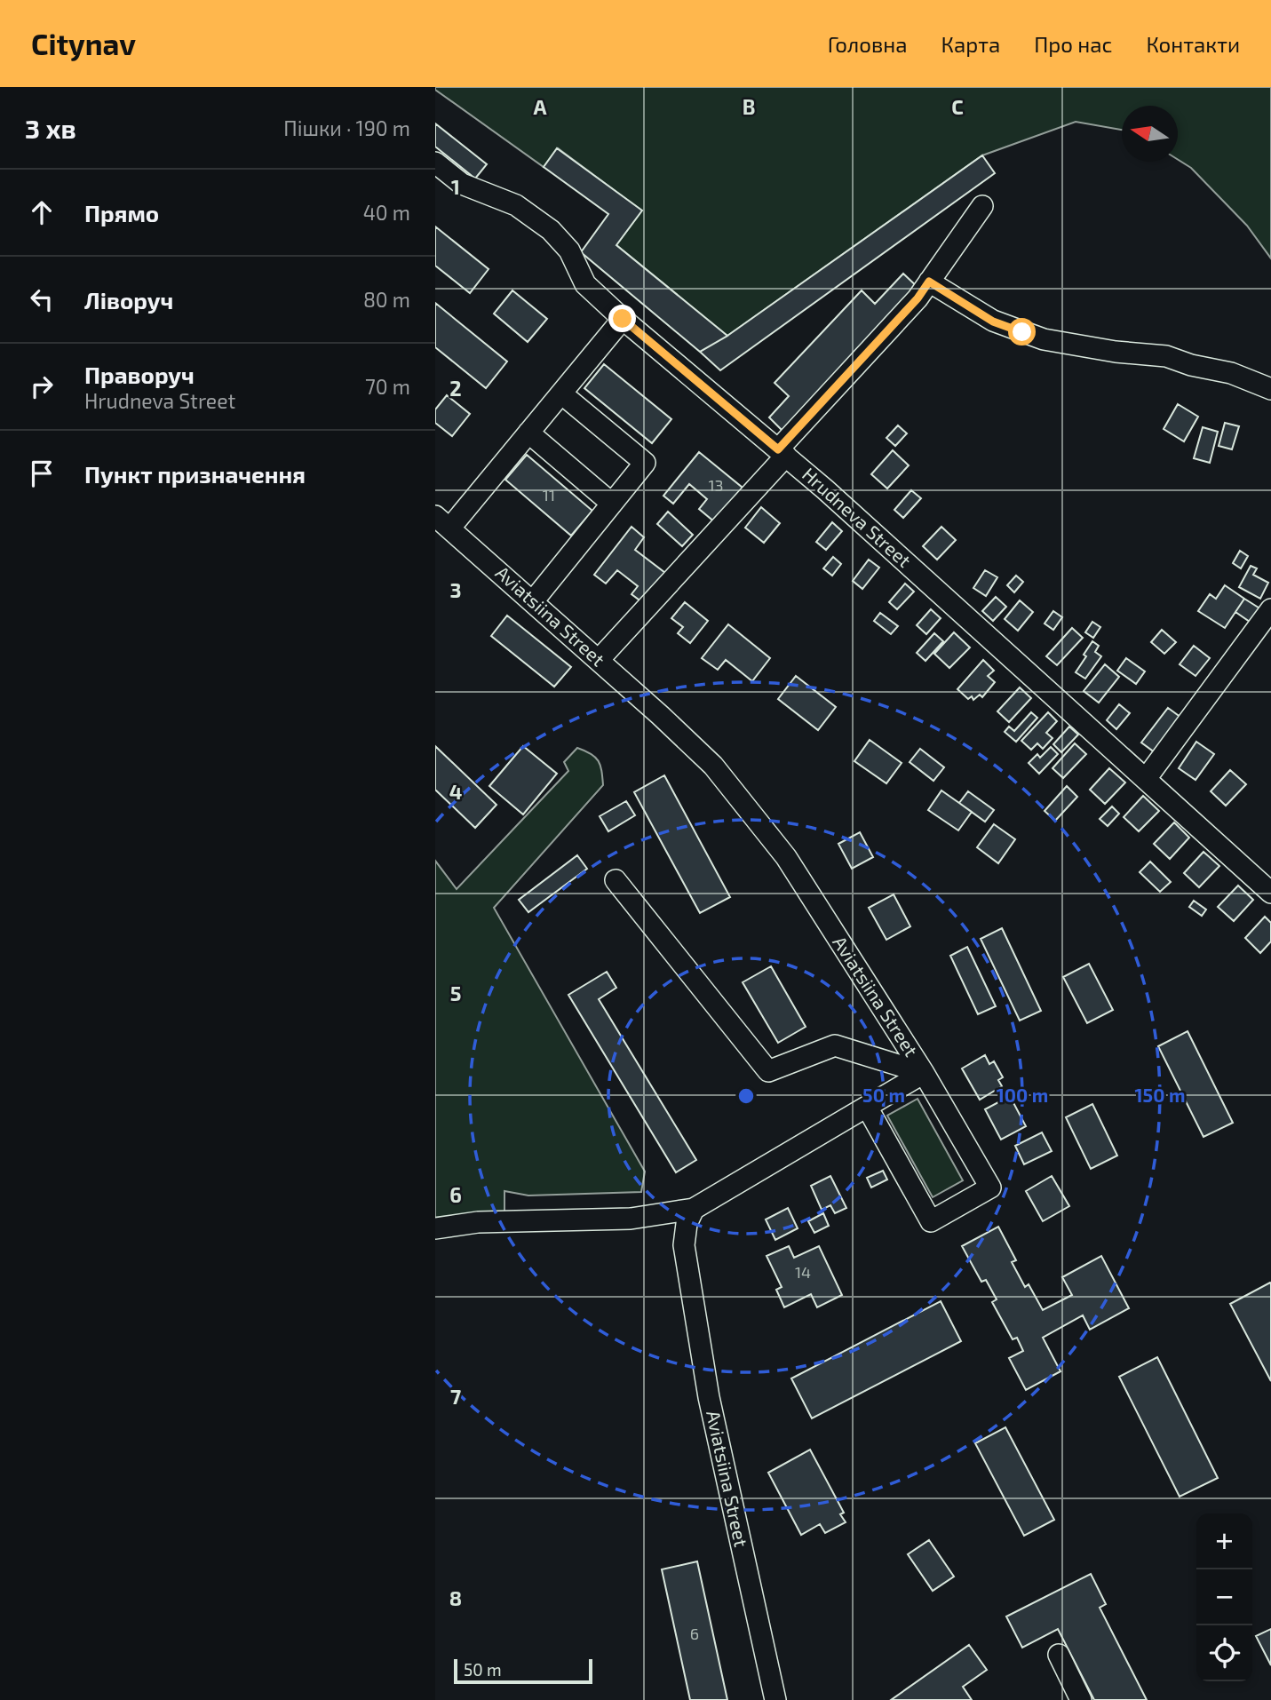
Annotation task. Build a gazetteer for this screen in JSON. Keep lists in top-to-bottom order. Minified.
{"streets":{"street":["Hrudneva Street","Aviatsiina Street"]},"house_numbers":["13","11","14","6"],"scale_bar":"50 m","north":"left","page":{"header":"Citynav","nav":["Головна","Карта","Про нас","Контакти"],"heading":["3 хв","Пішки · 190 m"],"list":[["Прямо","40 m"],["Ліворуч","80 m"],["Праворуч","Hrudneva Street","70 m"],"Пункт призначення"],"map_buttons":["+","−"],"scale":"50 m"},"grid":{"columns":["A","B","C"],"rows":["1","2","3","4","5","6","7","8"]},"rings":["50 m","100 m","150 m"]}
